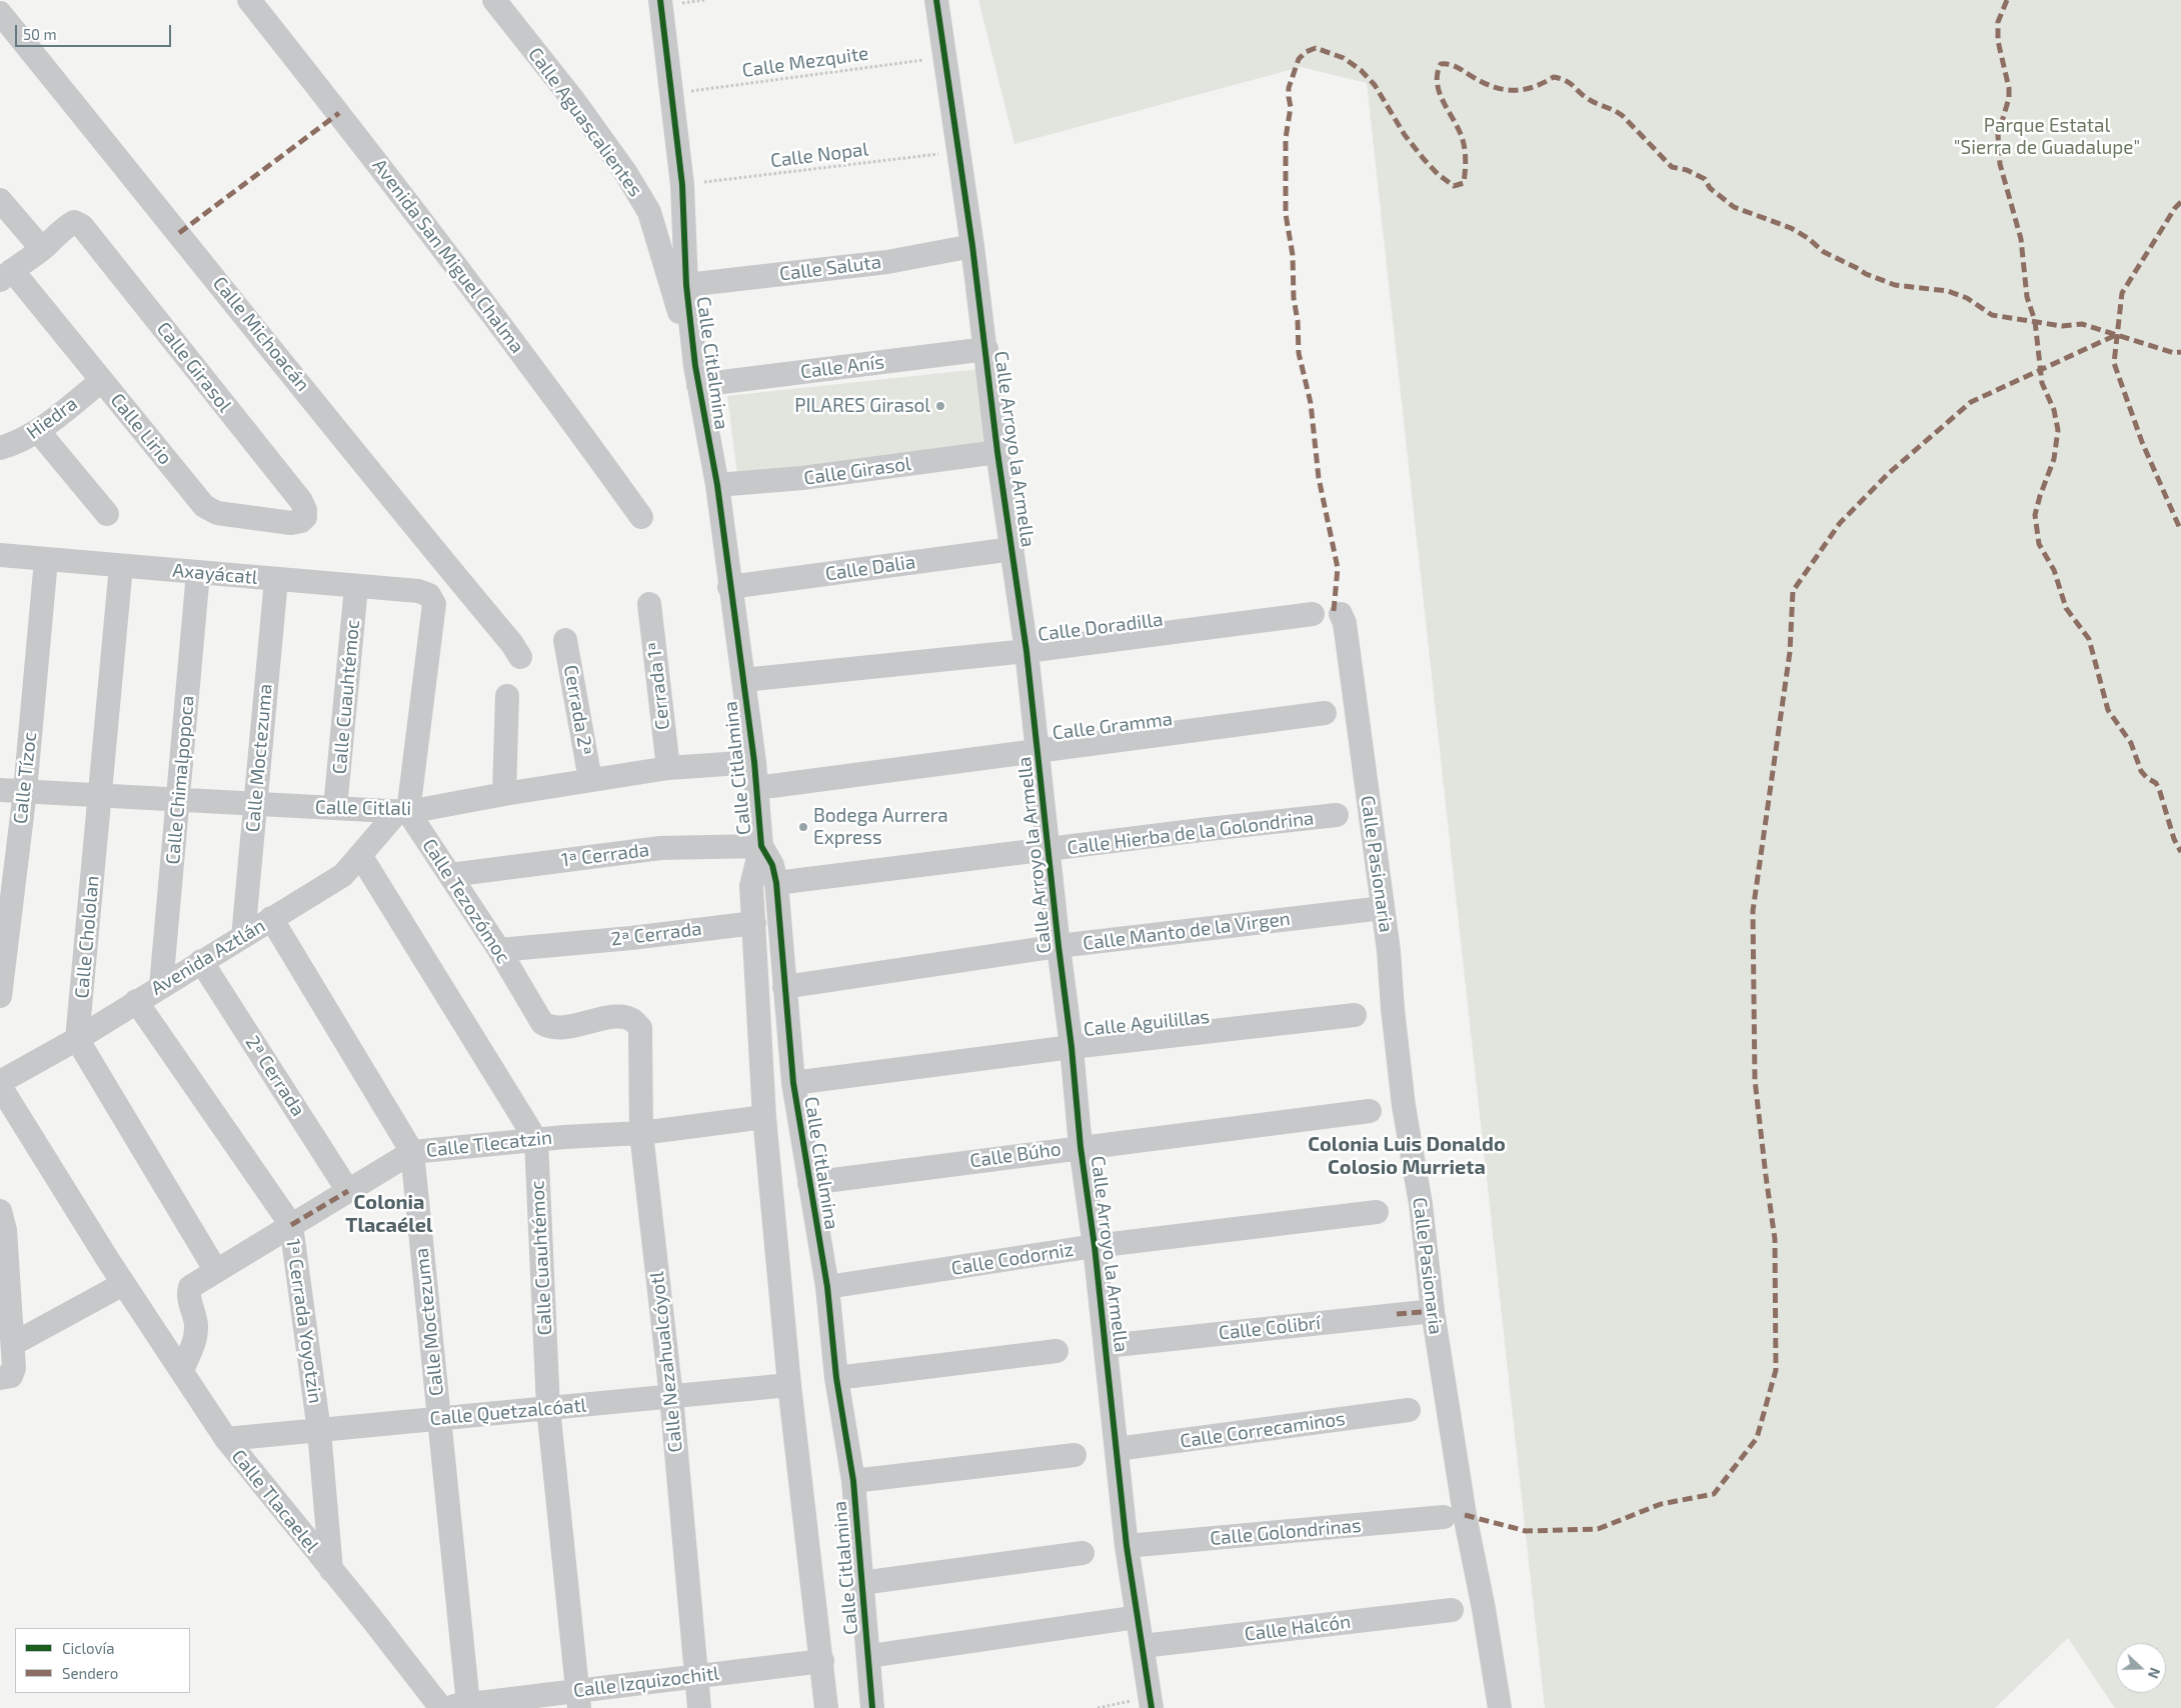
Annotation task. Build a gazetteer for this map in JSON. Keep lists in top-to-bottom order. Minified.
{"streets":{"street":["Calle Aguascalientes","Avenida San Miguel Chalma","Calle Saluta","Calle Michoacán","Calle Citlalmina","Calle Girasol","Calle Anís","Hiedra","Calle Lirio","Calle Arroyo la Armella","Calle Dalia","Axayácatl","Calle Doradilla","Cerrada 1ª","Calle Cuauhtémoc","Cerrada 2ª","Calle Gramma","Calle Moctezuma","Calle Tízoc","Calle Chimalpopoca","Calle Citlali","Calle Hierba de la Golondrina","1ª Cerrada","Calle Pasionaria","Calle Tezozómoc","Calle Manto de la Virgen","2ª Cerrada","Calle Chololan","Avenida Aztlán","Calle Aguilillas","Calle Tlecatzin","Calle Búho","Calle Codorniz","1ª Cerrada Yoyotzin","Calle Colibrí","Calle Nezahualcóyotl","Calle Quetzalcóatl","Calle Correcaminos","Calle Tlacaelel","Calle Golondrinas","Calle Halcón","Calle Izquizochitl"],"path":["Calle Mezquite","Calle Nopal"]},"crossings":[["Calle Mezquite","Calle Citlalmina"],["Calle Mezquite","Calle Arroyo la Armella"],["Calle Aguascalientes","Calle Citlalmina"],["Calle Aguascalientes","Calle Anís"],["Calle Nopal","Calle Citlalmina"],["Calle Nopal","Calle Arroyo la Armella"],["Calle Saluta","Calle Citlalmina"],["Calle Saluta","Calle Arroyo la Armella"],["Calle Citlalmina","Calle Girasol"],["Calle Citlalmina","Calle Anís"],["Calle Citlalmina","Calle Dalia"],["Calle Citlalmina","Calle Doradilla"],["Calle Citlalmina","Calle Gramma"],["Calle Citlalmina","Calle Citlali"],["Calle Citlalmina","Calle Hierba de la Golondrina"],["Calle Citlalmina","1ª Cerrada"],["Calle Citlalmina","Calle Manto de la Virgen"],["Calle Citlalmina","Calle Aguilillas"],["Calle Citlalmina","Calle Búho"],["Calle Citlalmina","Calle Codorniz"],["Calle Girasol","Calle Lirio"],["Calle Girasol","Calle Arroyo la Armella"],["Calle Anís","Calle Arroyo la Armella"],["Hiedra","Calle Lirio"],["Calle Arroyo la Armella","Calle Dalia"],["Calle Arroyo la Armella","Calle Doradilla"],["Calle Arroyo la Armella","Calle Gramma"],["Calle Arroyo la Armella","Calle Hierba de la Golondrina"],["Calle Arroyo la Armella","Calle Manto de la Virgen"],["Calle Arroyo la Armella","Calle Aguilillas"],["Calle Arroyo la Armella","Calle Búho"],["Calle Arroyo la Armella","Calle Codorniz"],["Calle Arroyo la Armella","Calle Colibrí"],["Calle Arroyo la Armella","Calle Correcaminos"],["Calle Arroyo la Armella","Calle Golondrinas"],["Calle Arroyo la Armella","Calle Halcón"],["Axayácatl","Calle Cuauhtémoc"],["Axayácatl","Calle Moctezuma"],["Axayácatl","Calle Tízoc"],["Axayácatl","Calle Chimalpopoca"],["Axayácatl","Calle Citlali"],["Axayácatl","Calle Tezozómoc"],["Axayácatl","Calle Chololan"],["Axayácatl","Avenida Aztlán"],["Cerrada 1ª","Calle Citlali"],["Calle Cuauhtémoc","Calle Citlali"],["Calle Cuauhtémoc","Avenida Aztlán"],["Calle Cuauhtémoc","Calle Tlecatzin"],["Calle Cuauhtémoc","Calle Quetzalcóatl"],["Calle Cuauhtémoc","Calle Izquizochitl"],["Cerrada 2ª","Calle Citlali"],["Calle Moctezuma","Calle Citlali"],["Calle Moctezuma","Avenida Aztlán"],["Calle Moctezuma","Calle Tlecatzin"],["Calle Moctezuma","Calle Quetzalcóatl"],["Calle Moctezuma","Calle Izquizochitl"],["Calle Tízoc","Calle Citlali"],["Calle Chimalpopoca","Calle Citlali"],["Calle Chimalpopoca","Avenida Aztlán"],["Calle Citlali","Calle Tezozómoc"],["Calle Citlali","Calle Chololan"],["Calle Citlali","Avenida Aztlán"],["1ª Cerrada","Calle Tezozómoc"],["Calle Pasionaria","Calle Manto de la Virgen"],["Calle Pasionaria","Calle Colibrí"],["Calle Tezozómoc","2ª Cerrada"],["Calle Tezozómoc","Avenida Aztlán"],["Calle Tezozómoc","Calle Nezahualcóyotl"],["2ª Cerrada","Avenida Aztlán"],["2ª Cerrada","Calle Tlecatzin"],["Calle Chololan","Avenida Aztlán"],["Avenida Aztlán","1ª Cerrada Yoyotzin"],["Calle Tlecatzin","1ª Cerrada Yoyotzin"],["Calle Tlecatzin","Calle Nezahualcóyotl"],["Calle Tlecatzin","Calle Tlacaelel"],["1ª Cerrada Yoyotzin","Calle Quetzalcóatl"],["1ª Cerrada Yoyotzin","Calle Tlacaelel"],["Calle Nezahualcóyotl","Calle Quetzalcóatl"],["Calle Nezahualcóyotl","Calle Izquizochitl"],["Calle Quetzalcóatl","Calle Tlacaelel"],["Calle Tlacaelel","Calle Izquizochitl"]],"districts":["Colonia Luis Donaldo Colosio Murrieta","Colonia Tlacaélel"],"parks":["Parque Estatal \"Sierra de Guadalupe\""],"places":["PILARES Girasol","Bodega Aurrera Express"],"legend":["Ciclovía","Sendero"],"scale_bar":"50 m","north":"right"}
